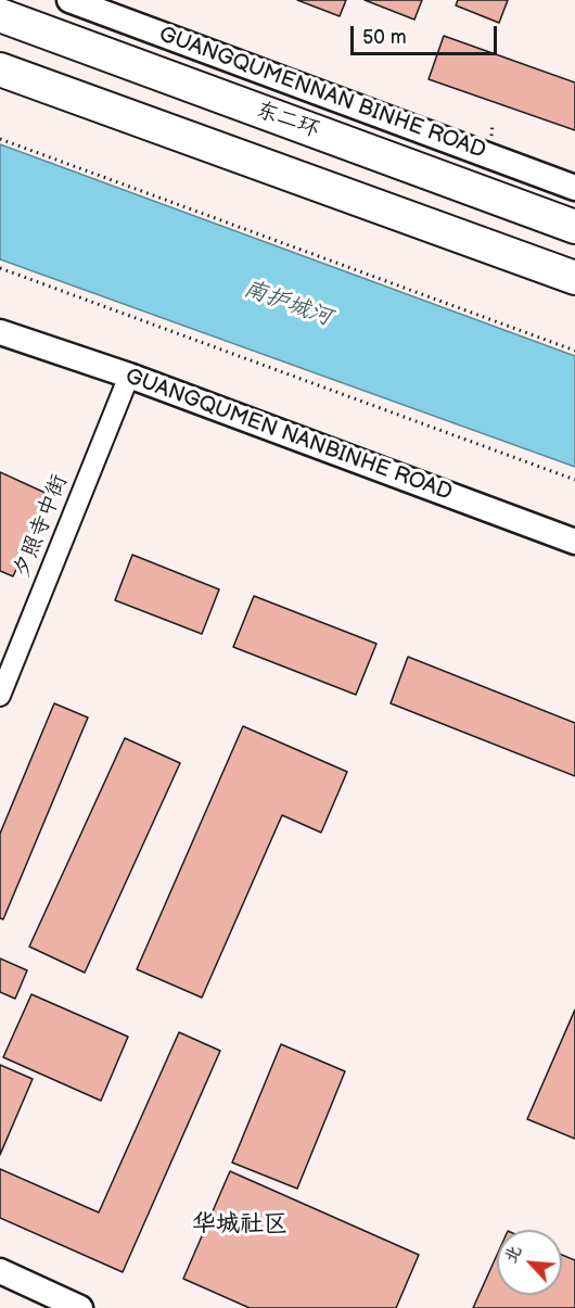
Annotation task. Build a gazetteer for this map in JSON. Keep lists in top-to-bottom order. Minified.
{"streets":{"highway":["东二环"],"street":["GUANGQUMENNAN BINHE ROAD","GUANGQUMEN NANBINHE ROAD","夕照寺中街"]},"crossings":[["GUANGQUMEN NANBINHE ROAD","夕照寺中街"]],"districts":["华城社区"],"water":["南护城河"],"scale_bar":"50 m","north":"top left"}
